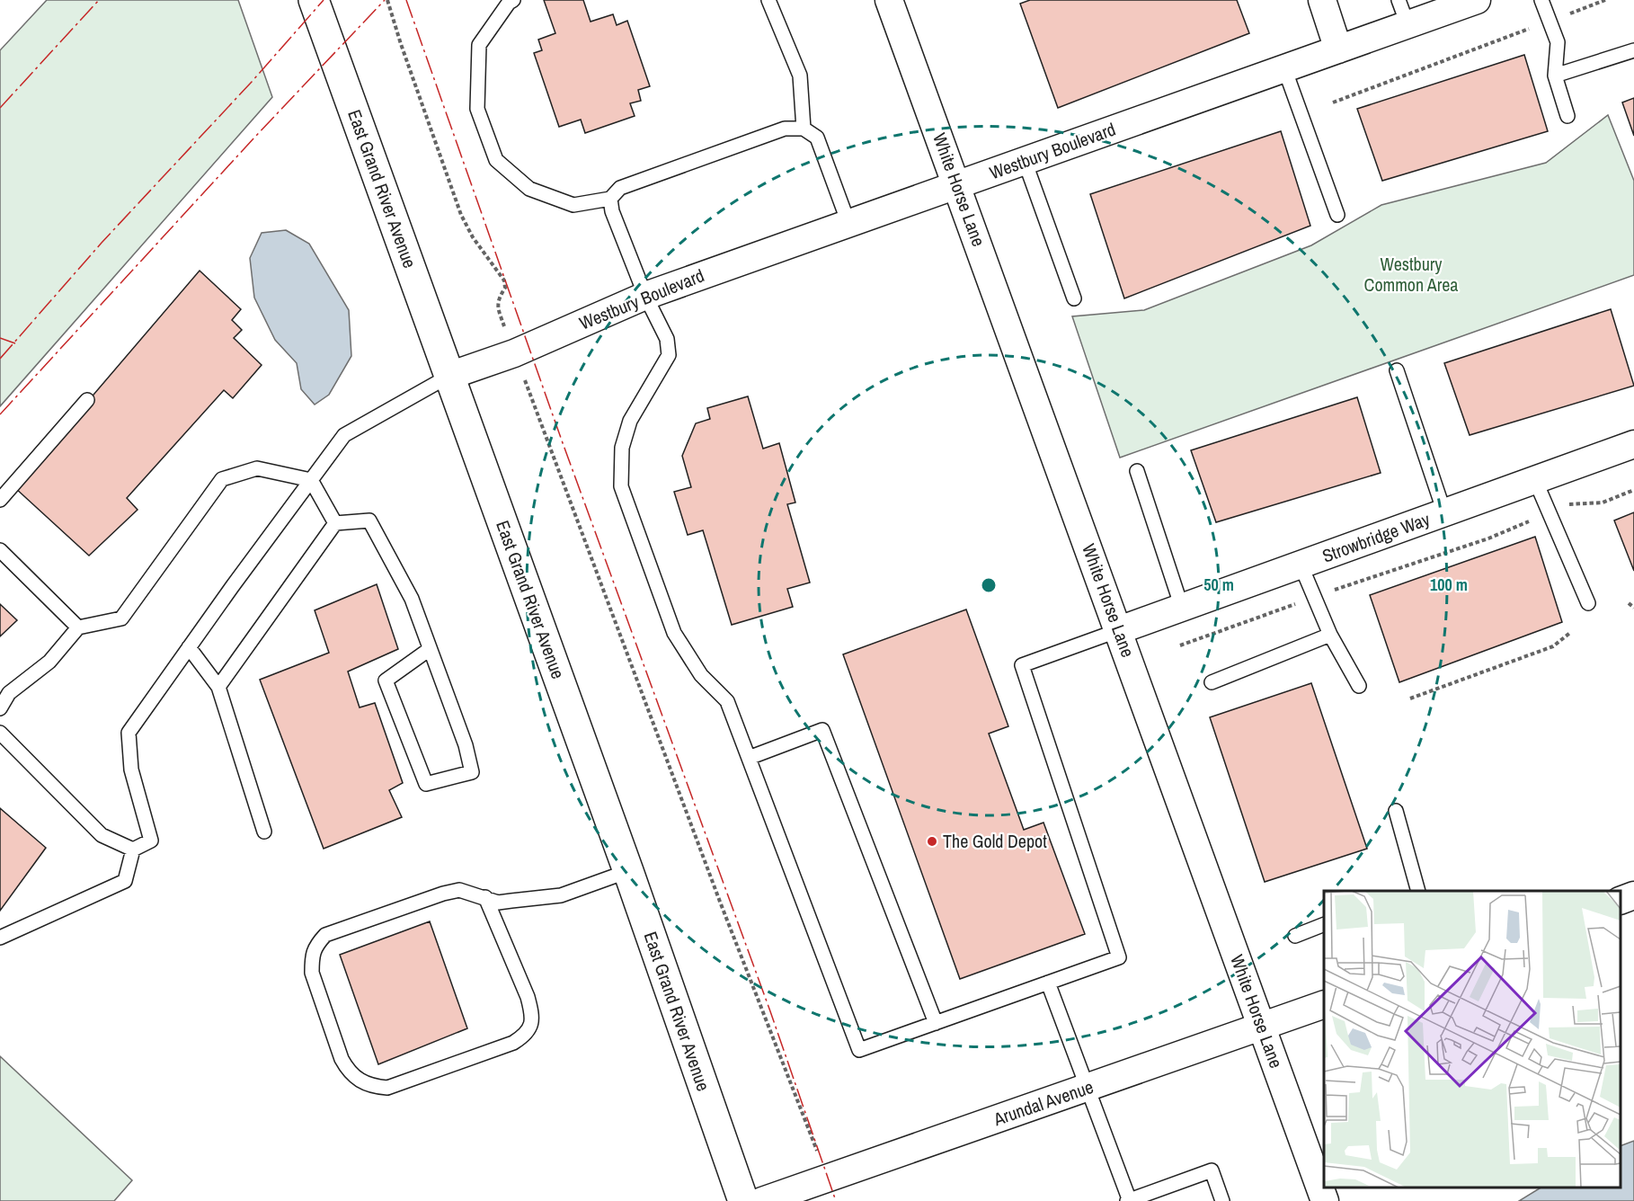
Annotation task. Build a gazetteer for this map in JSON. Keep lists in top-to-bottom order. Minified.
{"streets":{"main road":["East Grand River Avenue"],"street":["Westbury Boulevard","White Horse Lane","Strowbridge Way","Arundal Avenue"]},"crossings":[["Westbury Boulevard","East Grand River Avenue"],["Westbury Boulevard","White Horse Lane"],["White Horse Lane","Strowbridge Way"],["White Horse Lane","Arundal Avenue"]],"parks":["Westbury Common Area"],"places":["The Gold Depot"],"rings":["50 m","100 m"]}
